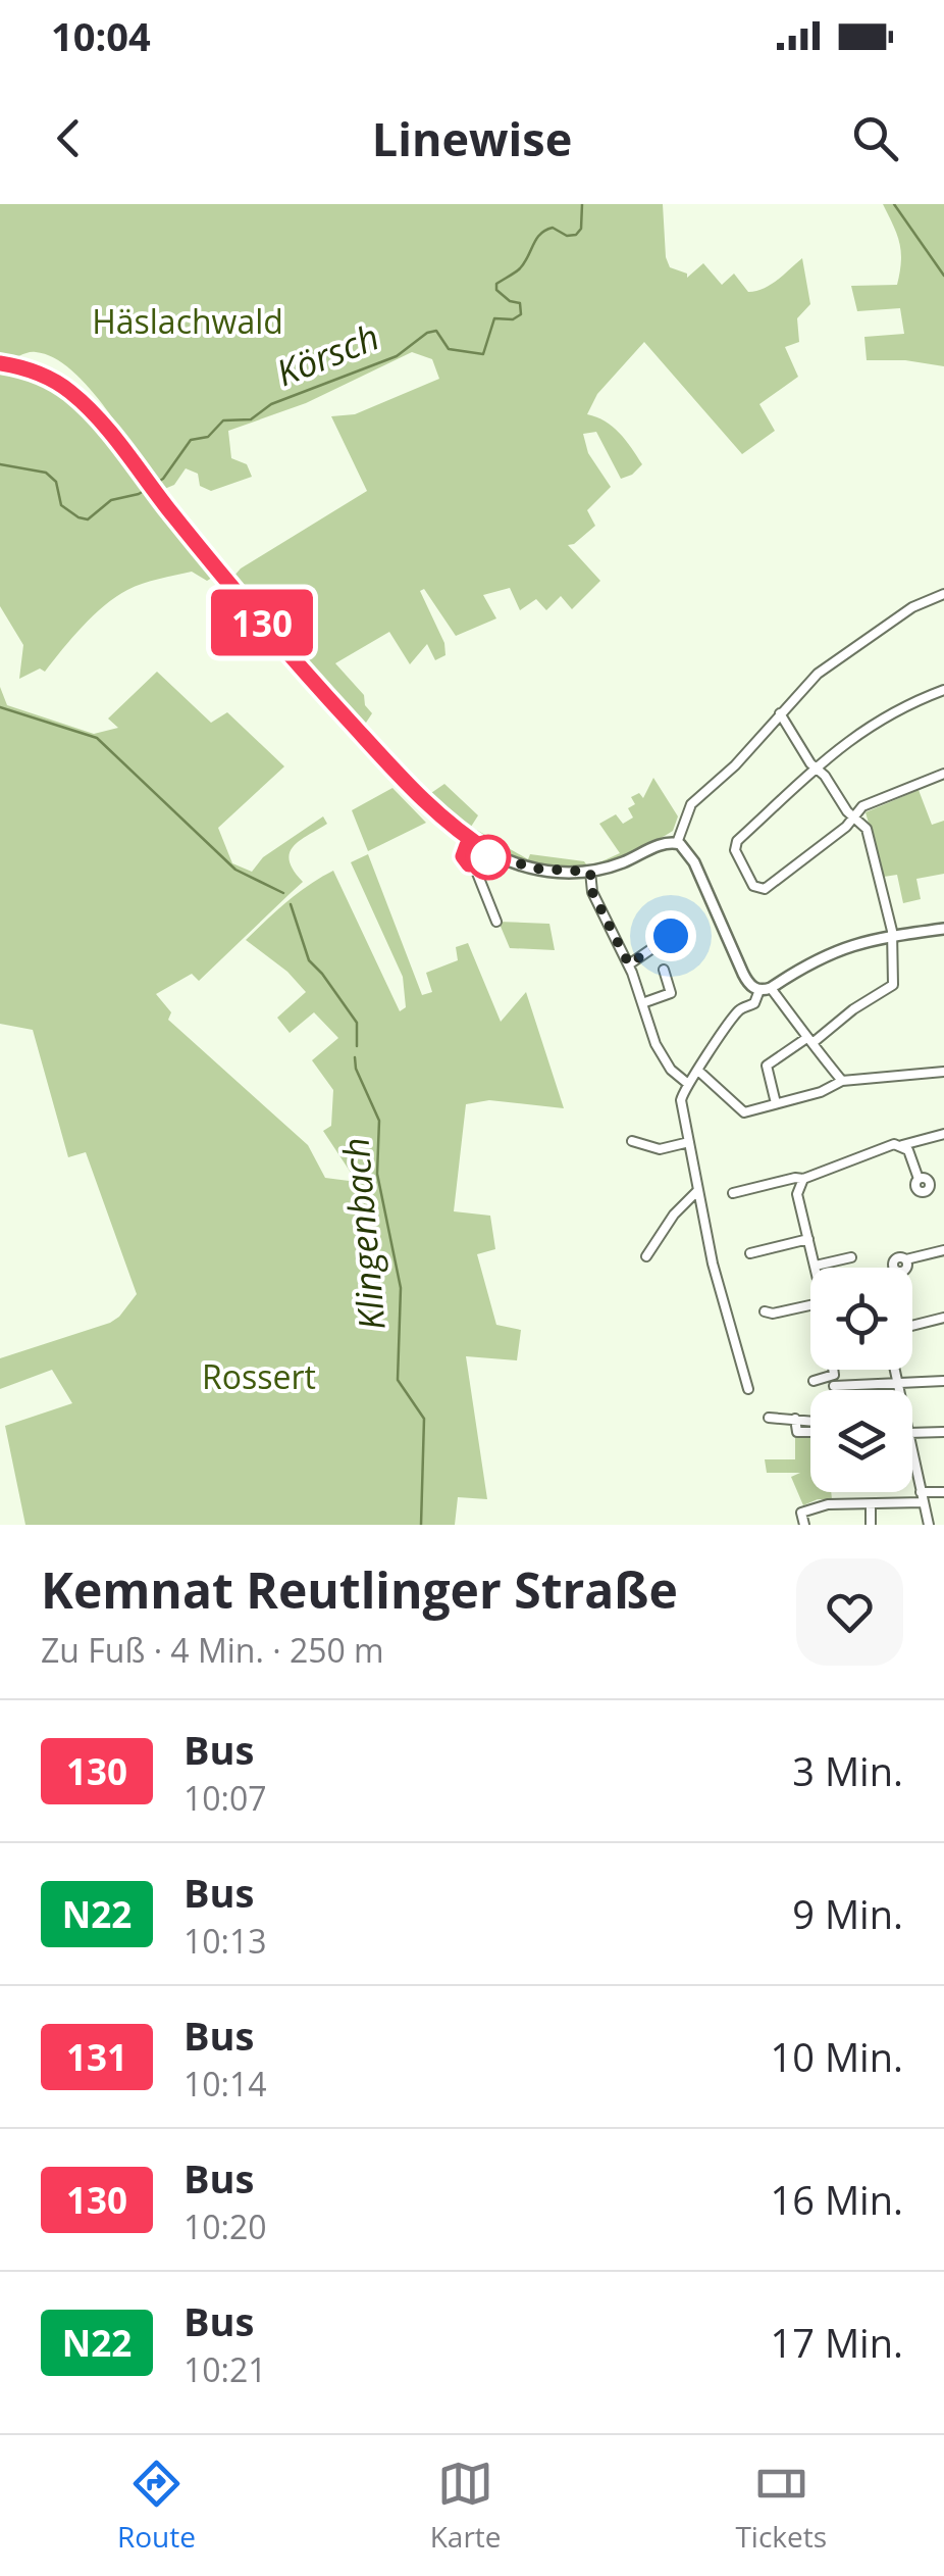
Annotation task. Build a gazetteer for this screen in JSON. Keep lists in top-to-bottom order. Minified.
{"water":["Körsch","Klingenbach"],"parks":["Häslachwald","Rossert"],"lines":["bus line 130"],"page":{"status":"10:04","header":"Linewise","on_map":"130","heading":["Kemnat Reutlinger Straße","Zu Fuß · 4 Min. · 250 m"],"list":[{"mark":"130","name":"Bus","note":"10:07","value":"3 Min."},{"mark":"N22","name":"Bus","note":"10:13","value":"9 Min."},{"mark":"131","name":"Bus","note":"10:14","value":"10 Min."},{"mark":"130","name":"Bus","note":"10:20","value":"16 Min."},{"mark":"N22","name":"Bus","note":"10:21","value":"17 Min."}],"tabs":["Route","Karte","Tickets"]}}
